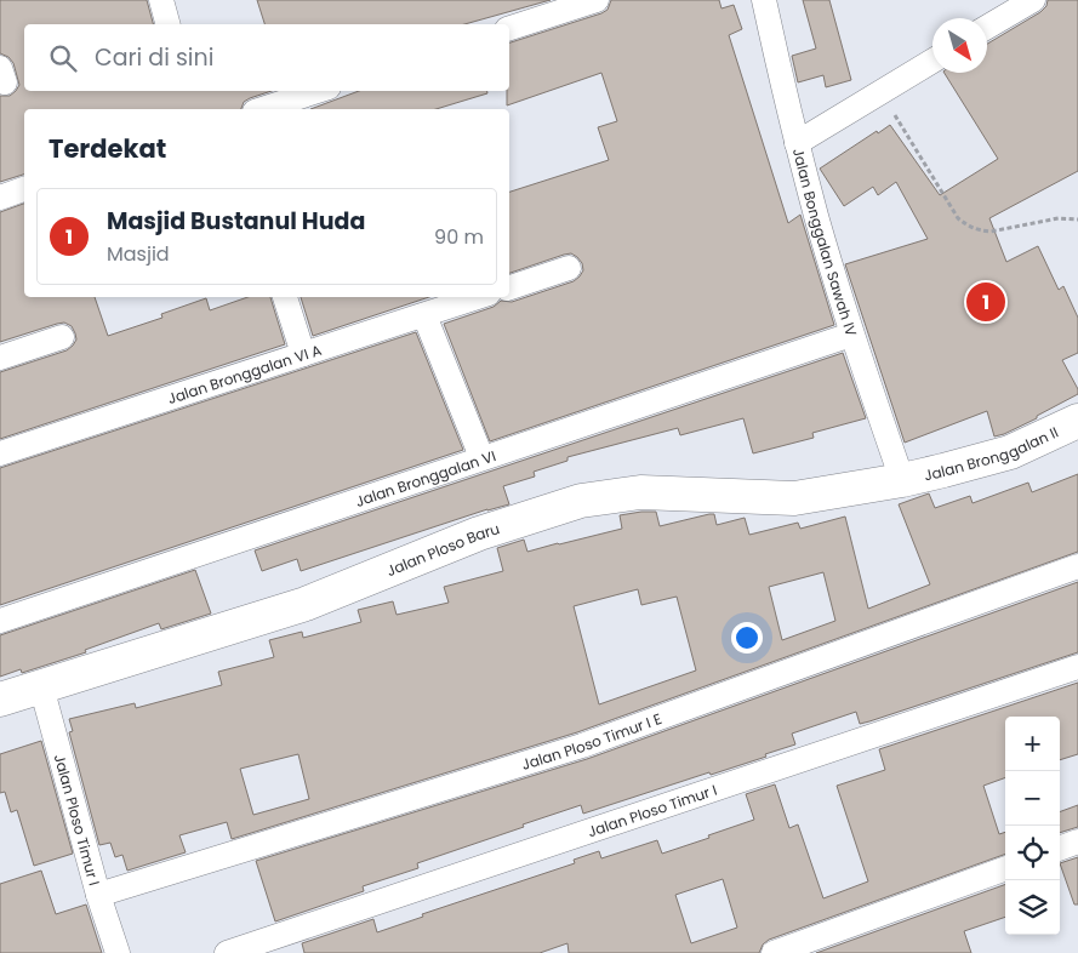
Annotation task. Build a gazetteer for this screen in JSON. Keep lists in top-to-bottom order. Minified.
{"streets":{"street":["Jalan Bonggalan Sawah IV","Jalan Bronggalan VI A","Jalan Bronggalan II","Jalan Bronggalan VI","Jalan Ploso Baru","Jalan Ploso Timur I E","Jalan Ploso Timur I"]},"crossings":[["Jalan Bonggalan Sawah IV","Jalan Bronggalan II"],["Jalan Bonggalan Sawah IV","Jalan Bronggalan VI"],["Jalan Bonggalan Sawah IV","Jalan Ploso Baru"],["Jalan Bronggalan II","Jalan Ploso Baru"],["Jalan Ploso Baru","Jalan Ploso Timur I"],["Jalan Ploso Timur I E","Jalan Ploso Timur I"]],"north":"bottom right","page":{"search":"Cari di sini","heading":"Terdekat","list":[{"mark":"1","name":"Masjid Bustanul Huda","note":"Masjid","value":"90 m"}],"pins":"1","map_buttons":["+","−"]}}
